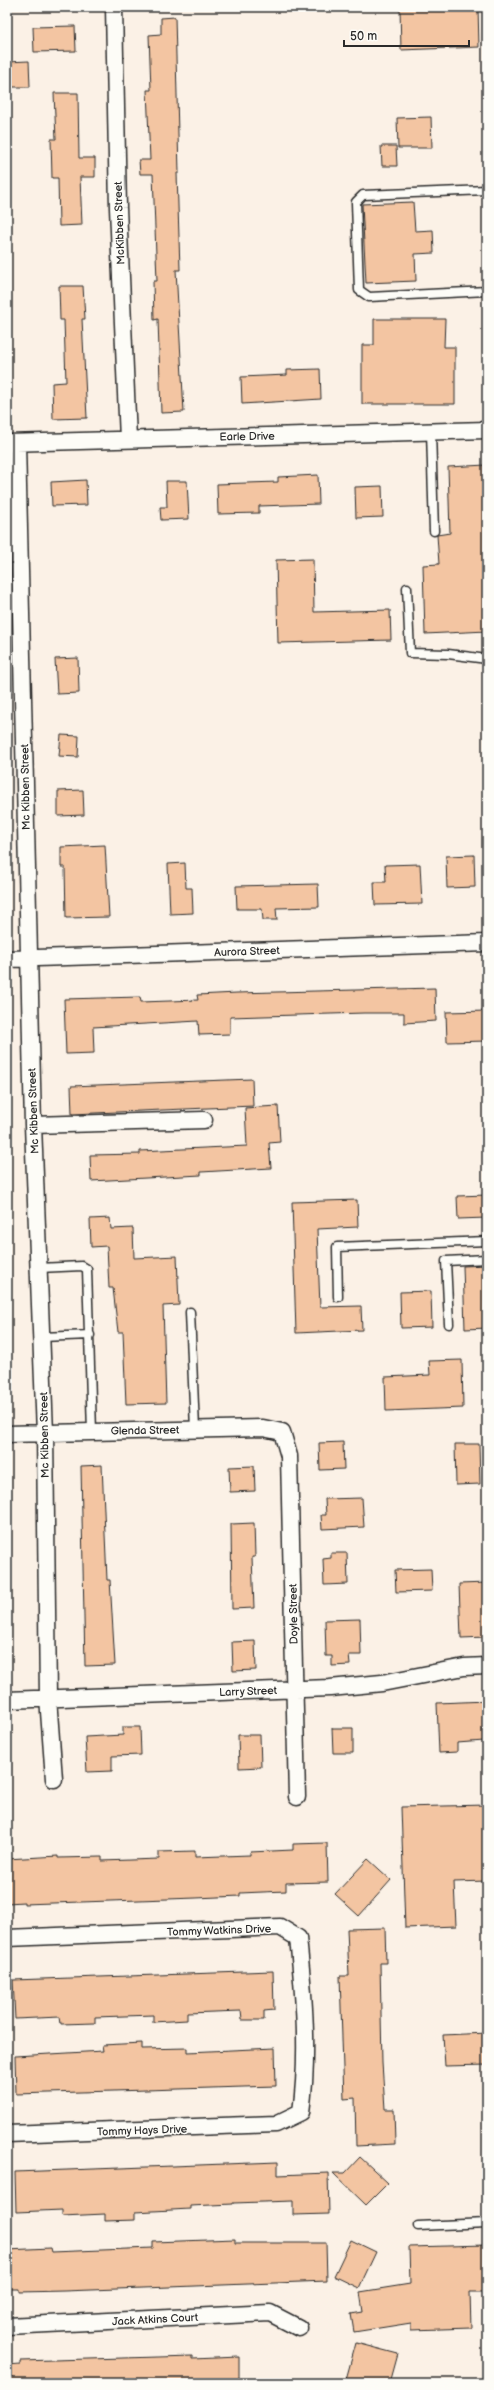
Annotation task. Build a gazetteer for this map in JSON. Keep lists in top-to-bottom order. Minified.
{"streets":{"street":["McKibben Street","Earle Drive","Mc Kibben Street","Aurora Street","Glenda Street","Doyle Street","Larry Street","Tommy Watkins Drive","Tommy Hays Drive","Jack Atkins Court"]},"crossings":[["McKibben Street","Earle Drive"],["Earle Drive","Mc Kibben Street"],["Mc Kibben Street","Aurora Street"],["Mc Kibben Street","Glenda Street"],["Mc Kibben Street","Larry Street"],["Glenda Street","Doyle Street"],["Doyle Street","Larry Street"],["Tommy Watkins Drive","Tommy Hays Drive"]],"scale_bar":"50 m"}
